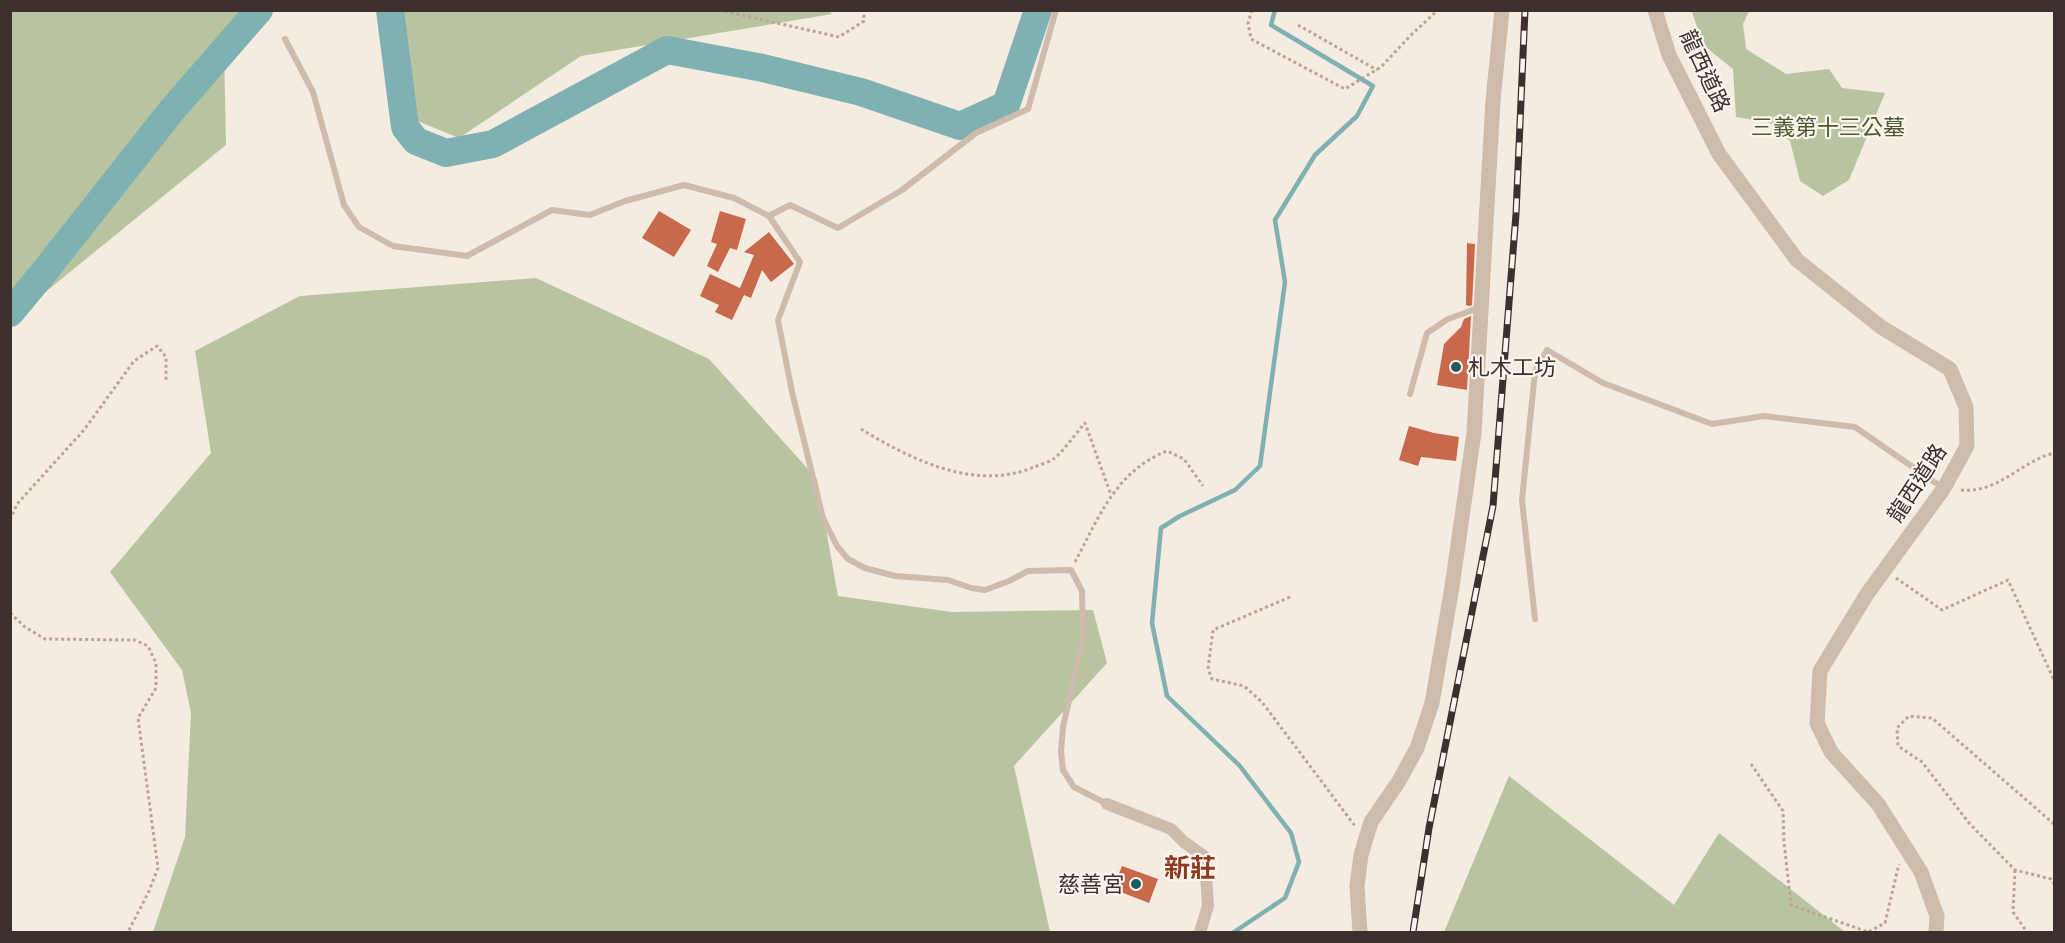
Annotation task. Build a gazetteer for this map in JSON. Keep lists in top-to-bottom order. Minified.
{"streets":{"street":["龍西道路"]},"districts":["新莊"],"parks":["三義第十三公墓"],"places":["札木工坊","慈善宮"]}
